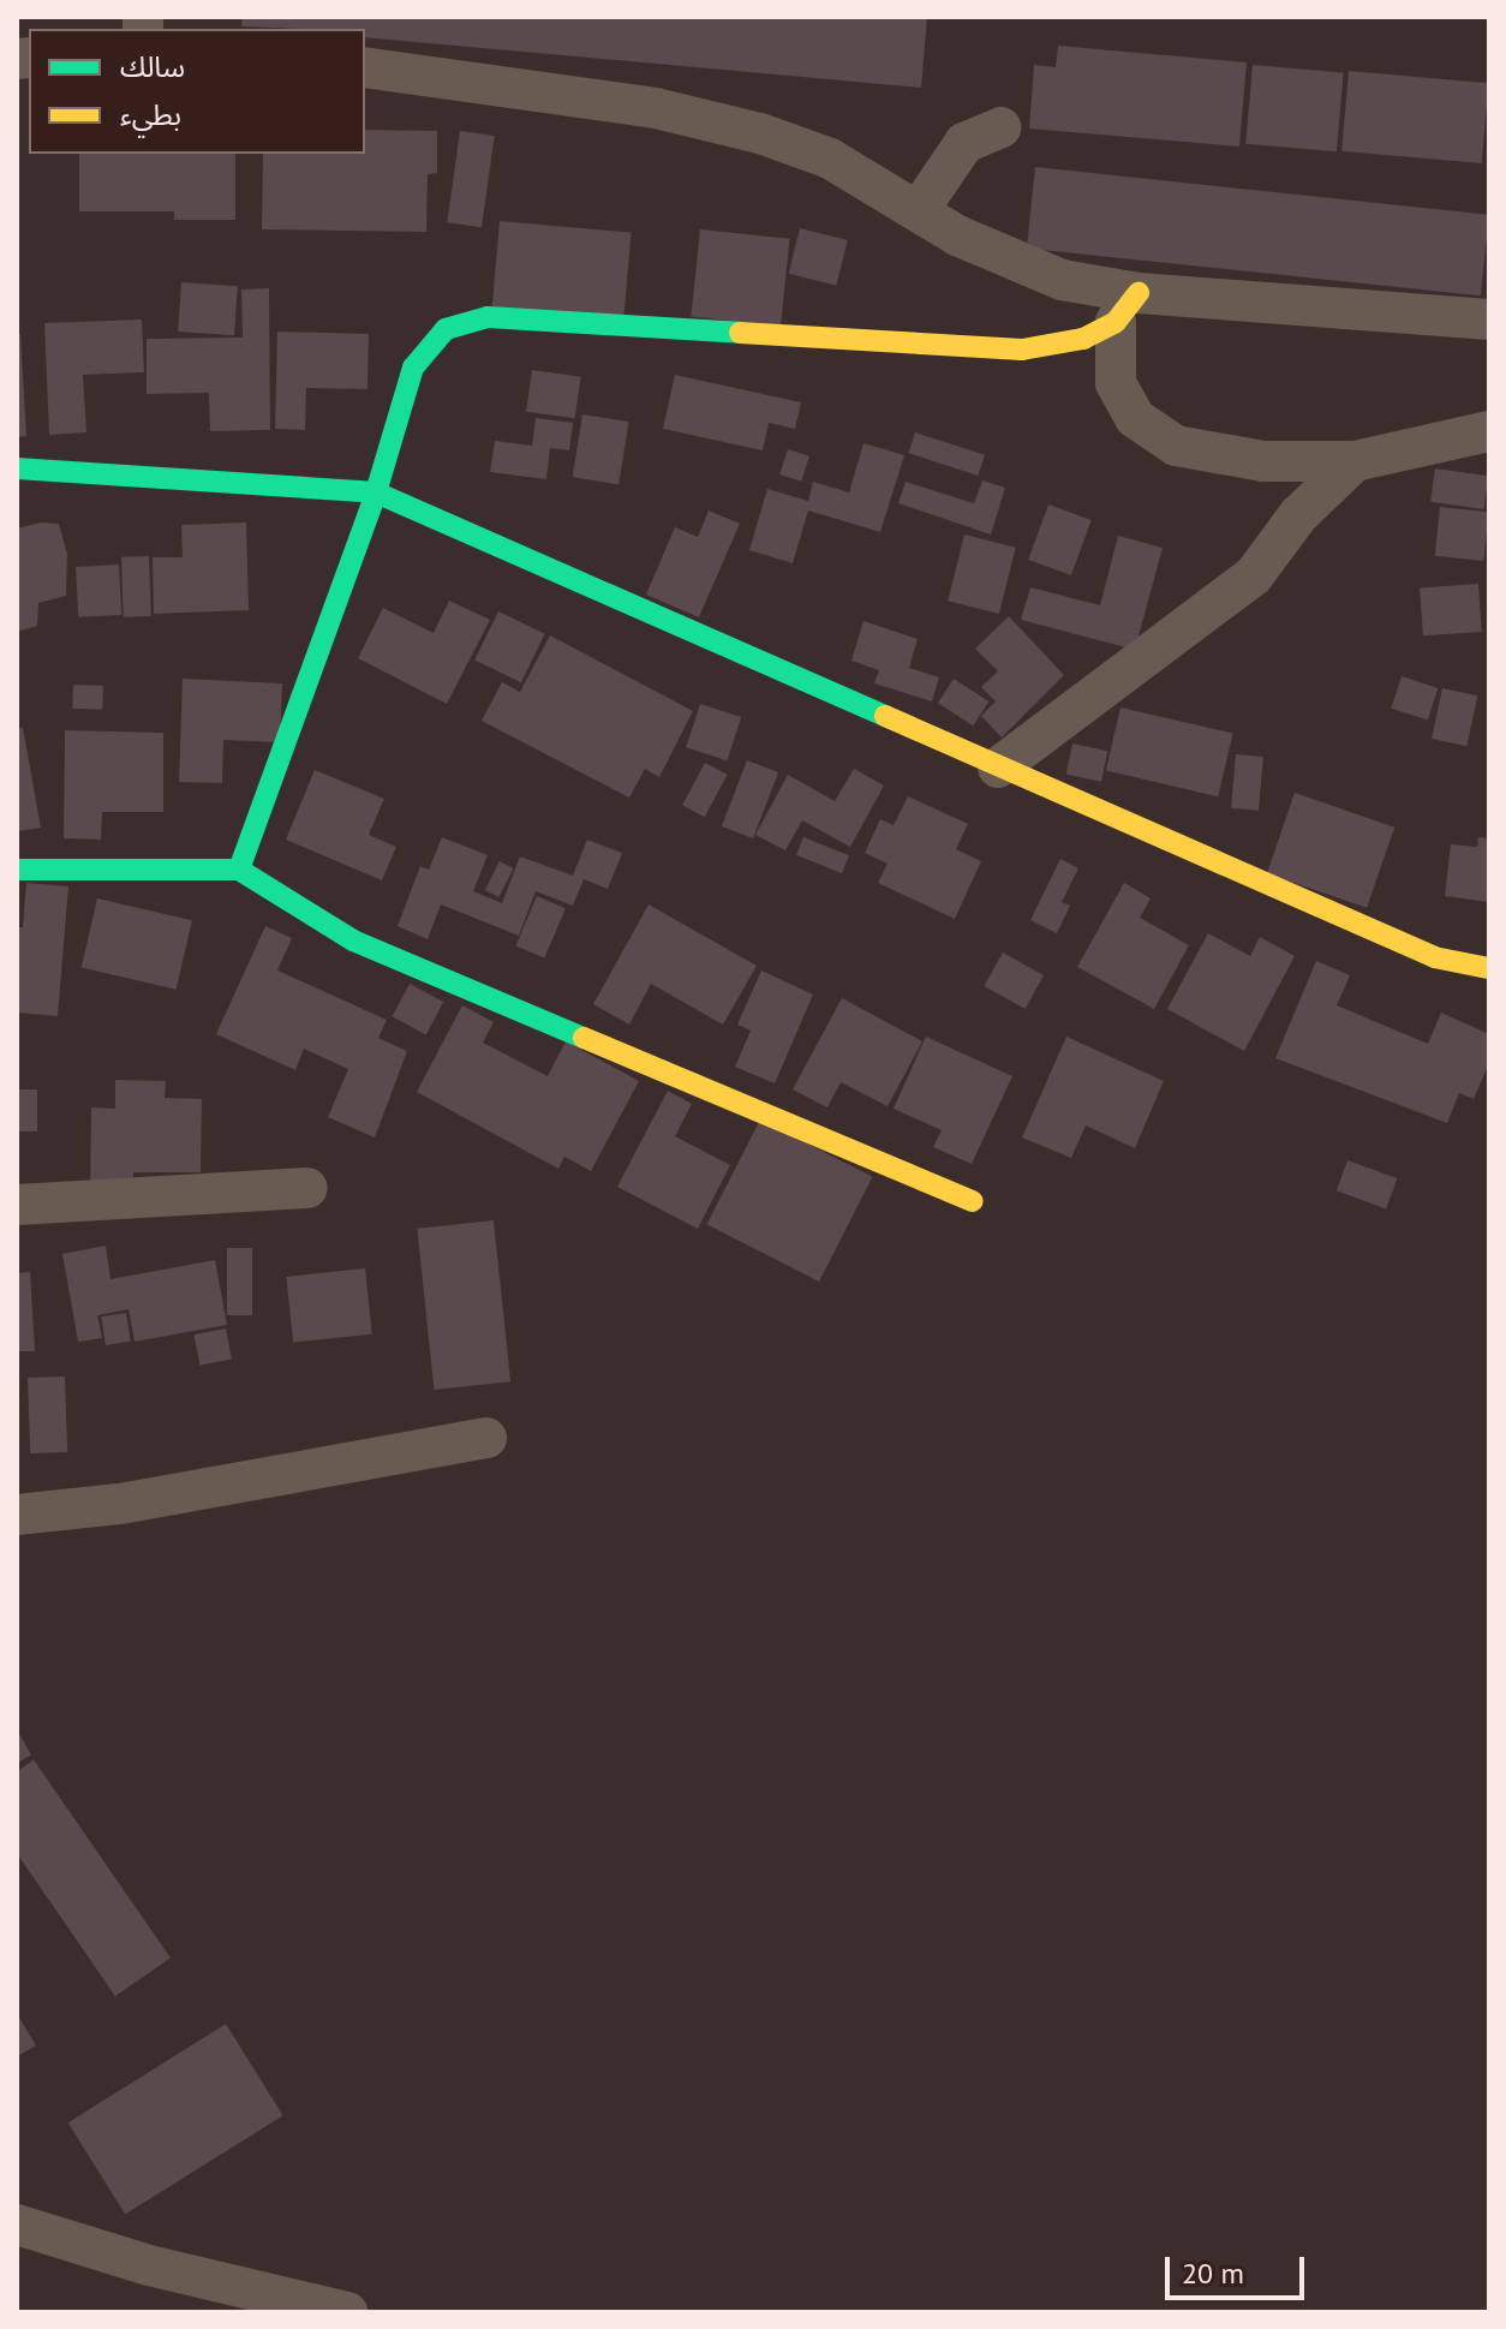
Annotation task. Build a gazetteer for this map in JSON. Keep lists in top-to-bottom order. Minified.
{"legend":["سالك","بطيء"],"scale_bar":"20 m"}
